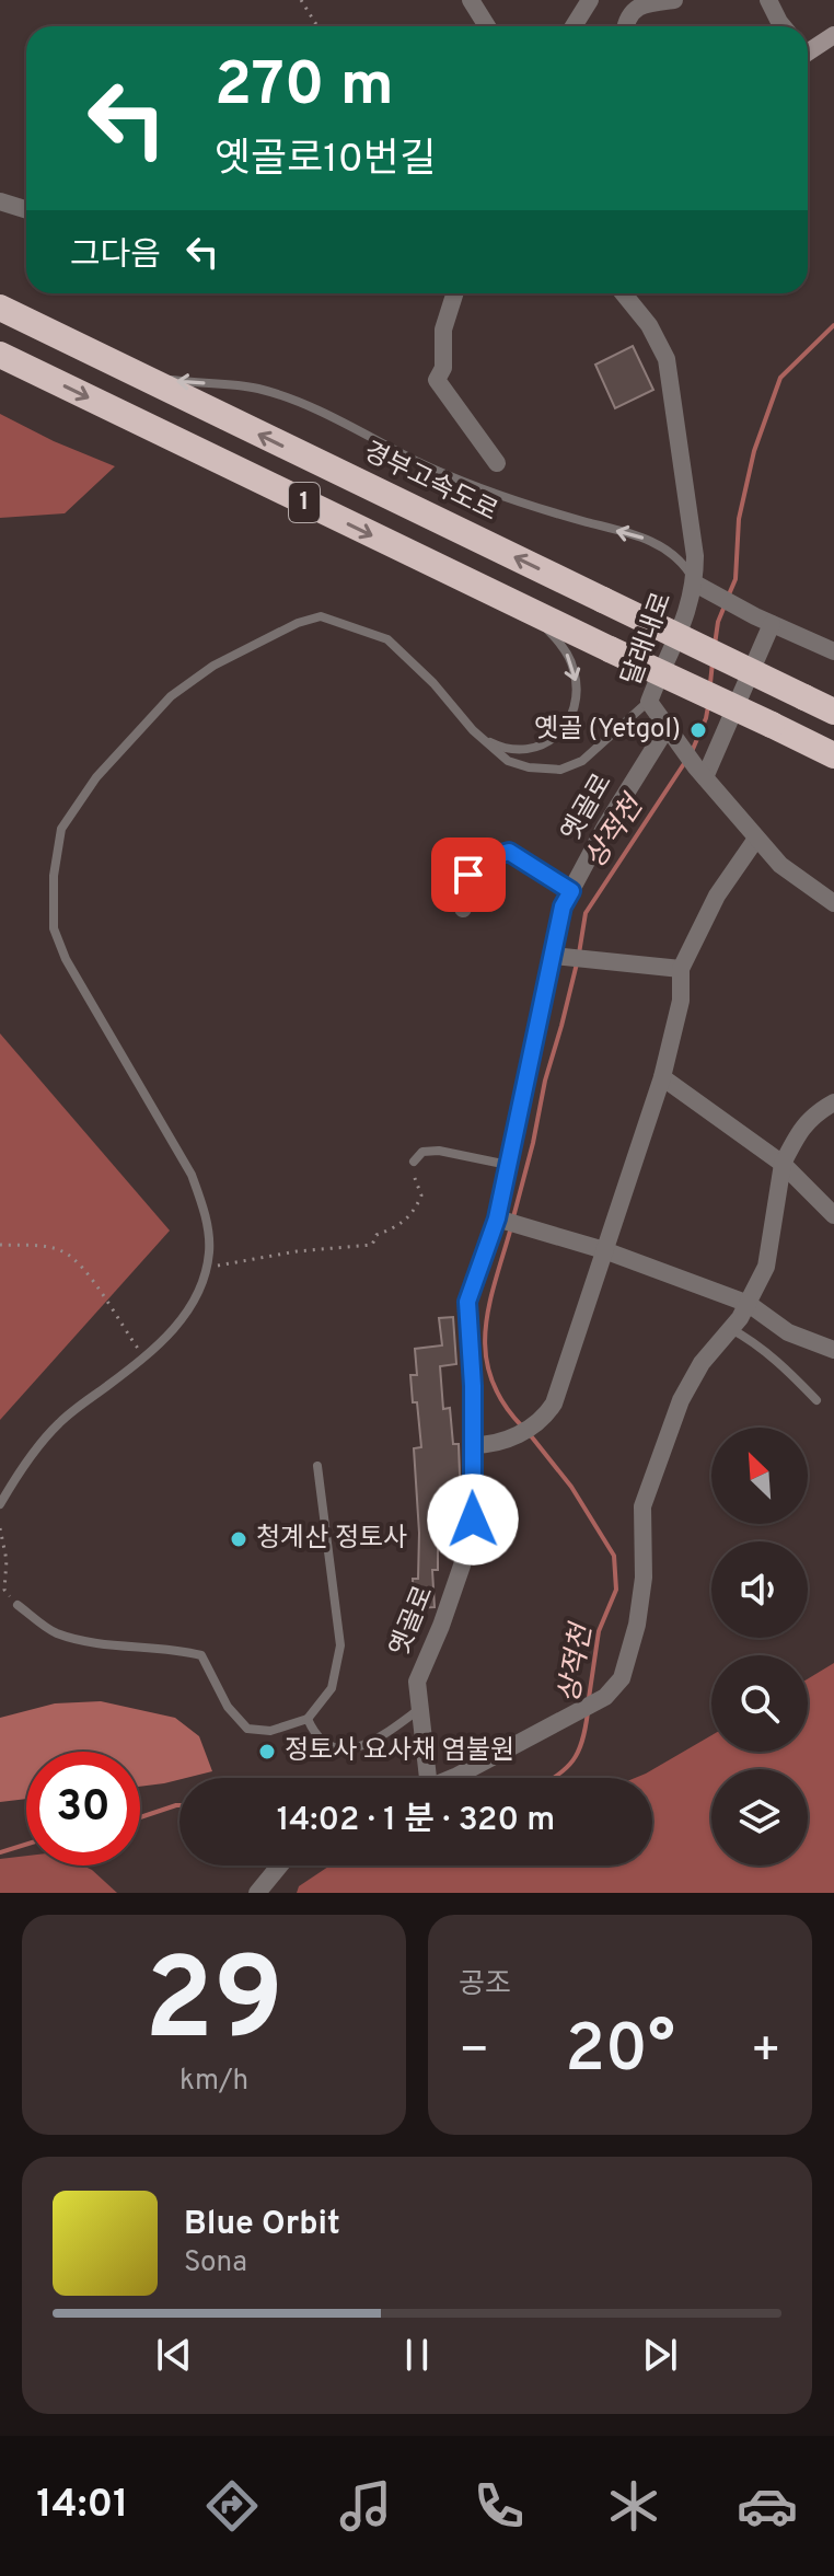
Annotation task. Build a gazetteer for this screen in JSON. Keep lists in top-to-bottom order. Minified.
{"streets":{"highway":["경부고속도로","1"],"street":["달래내로","옛골로"]},"crossings":[["달래내로","옛골로"]],"water":["상적천"],"places":["옛골 (Yetgol)","청계산 정토사","정토사 요사채 염불원"],"north":"top left","page":{"turn":["270 m","옛골로10번길"],"then":"그다음","limit":"30","trip":"14:02 · 1 분 · 320 m","tile":[["29","km/h"],"공조"],"heat":["−","20°","+"],"song":["Blue Orbit","Sona"],"tabs":"14:01"}}
